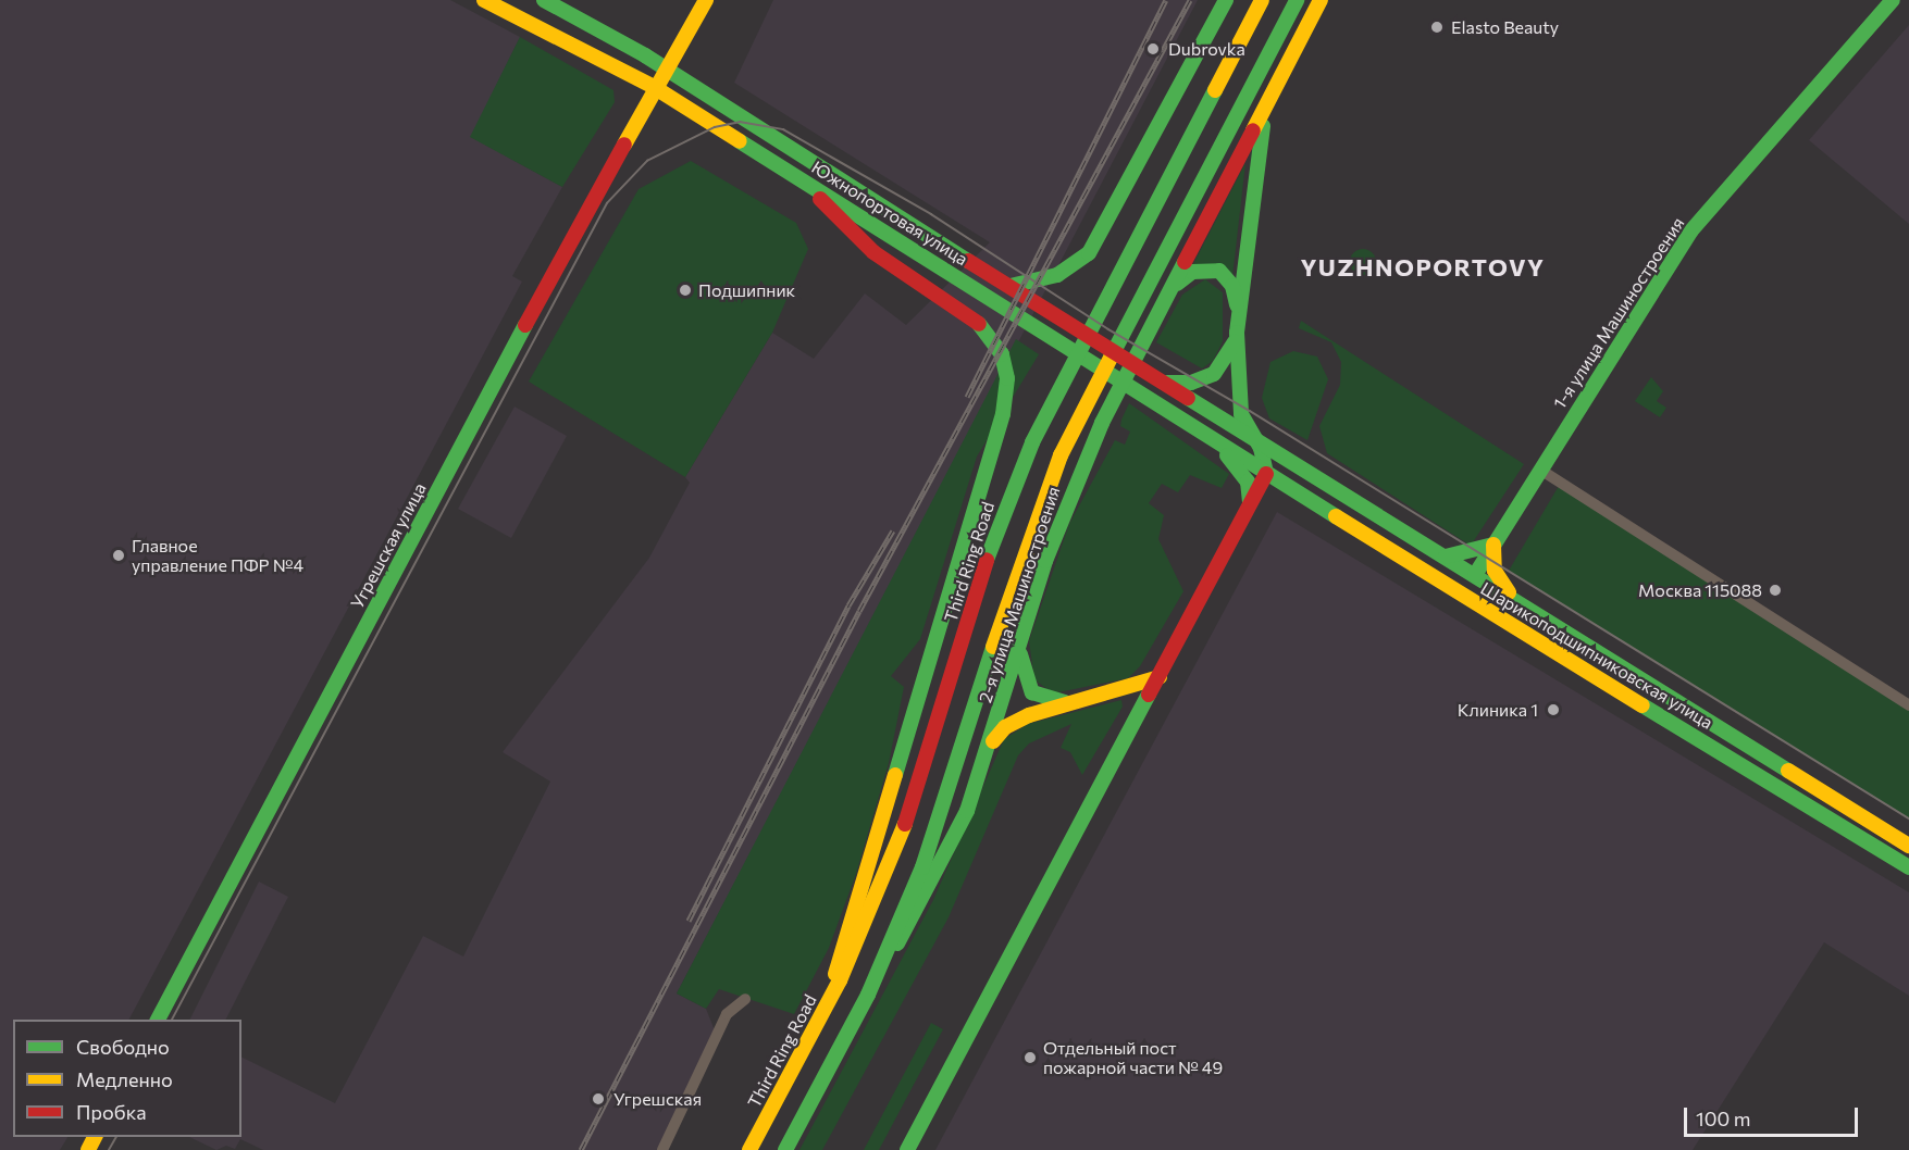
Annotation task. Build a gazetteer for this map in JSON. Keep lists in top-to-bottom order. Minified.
{"streets":{"main road":["Южнопортовая улица","1-я улица Машиностроения","Угрешская улица","Third Ring Road","2-я улица Машиностроения","Шарикоподшипниковская улица"]},"crossings":[["Южнопортовая улица","Угрешская улица"],["Южнопортовая улица","Шарикоподшипниковская улица"],["1-я улица Машиностроения","Шарикоподшипниковская улица"]],"districts":["YUZHNOPORTOVY"],"places":["Elasto Beauty","Dubrovka","Подшипник","Главное управление ПФР №4","Москва 115088","Клиника 1","Отдельный пост пожарной части № 49","Угрешская"],"legend":["Свободно","Медленно","Пробка"],"scale_bar":"100 m"}
